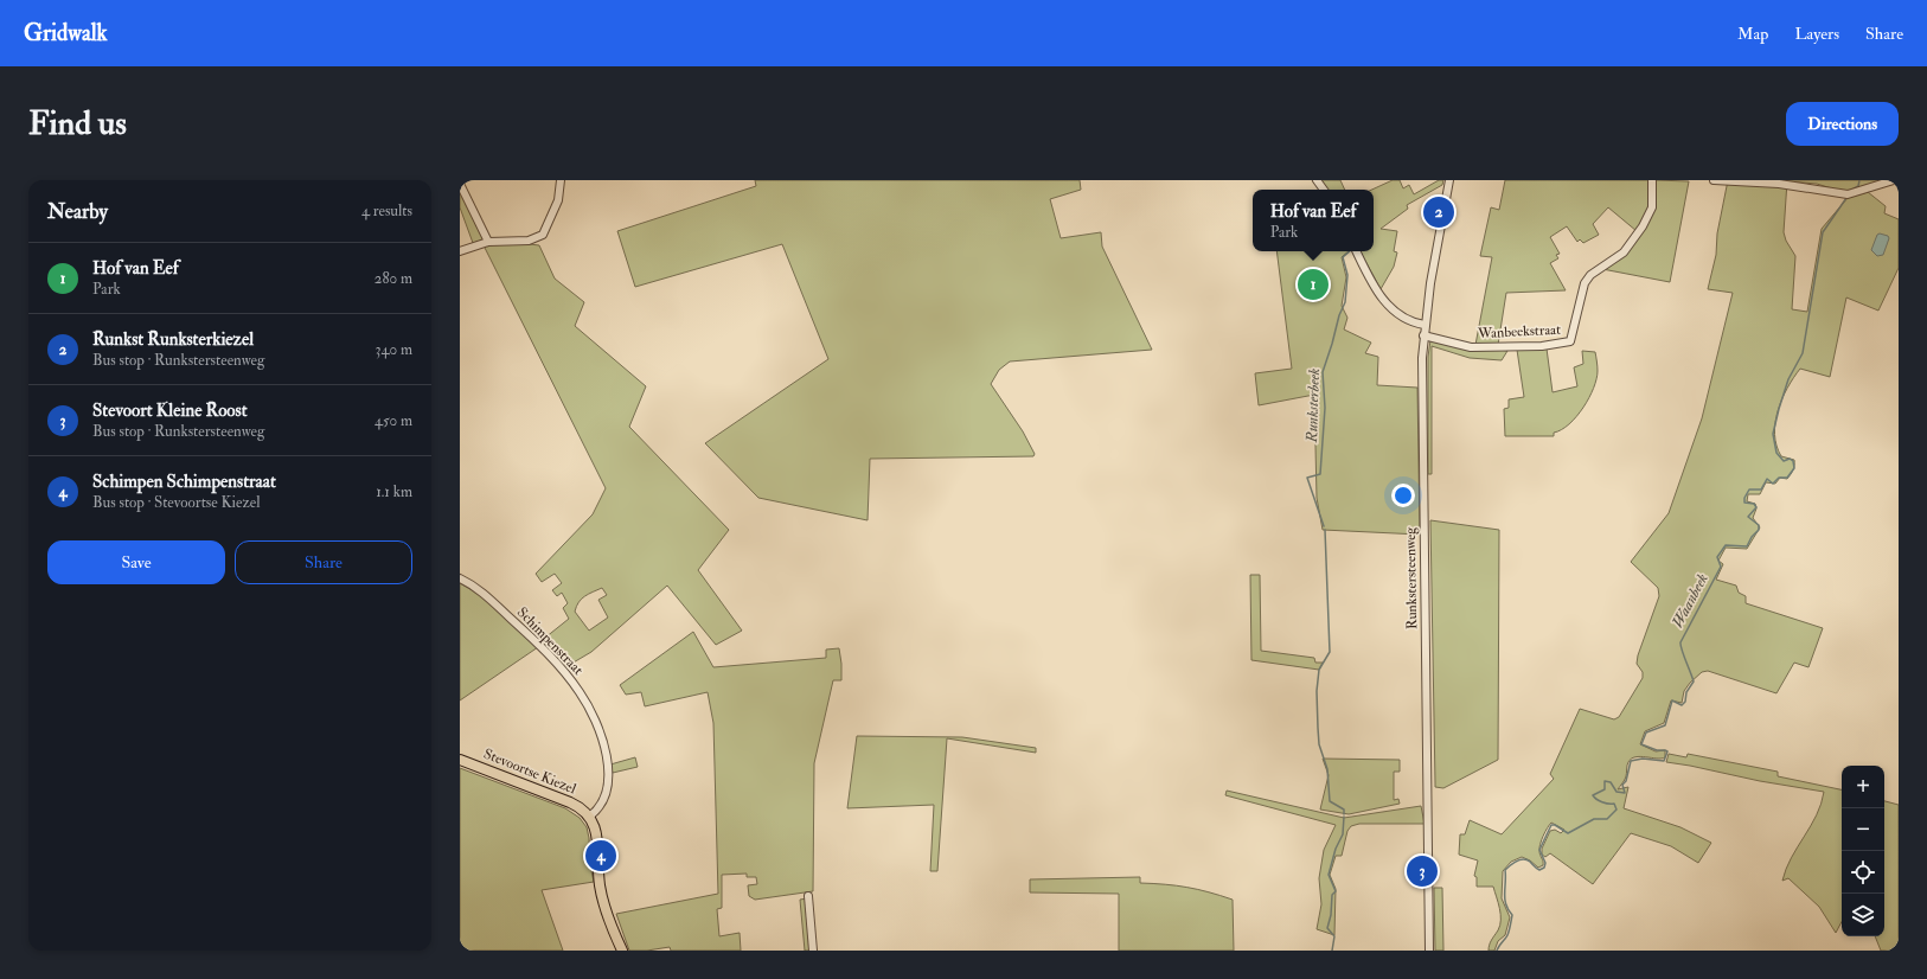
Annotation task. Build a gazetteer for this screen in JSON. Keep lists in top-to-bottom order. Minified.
{"streets":{"main road":["Stevoortse Kiezel"],"street":["Wanbeekstraat","Runkstersteenweg","Schimpenstraat"]},"crossings":[["Wanbeekstraat","Runkstersteenweg"],["Schimpenstraat","Stevoortse Kiezel"]],"water":["Runksterbeek","Waanbeek"],"page":{"header":"Gridwalk","nav":["Map","Layers","Share"],"buttons":["Directions",["Save","Share"]],"title":"Find us","heading":["Nearby","4 results"],"popup":["Hof van Eef","Park"],"pins":["2","1","4","3"],"list":[{"mark":"1","name":"Hof van Eef","note":"Park","value":"280 m"},{"mark":"2","name":"Runkst Runksterkiezel","note":"Bus stop · Runkstersteenweg","value":"340 m"},{"mark":"3","name":"Stevoort Kleine Roost","note":"Bus stop · Runkstersteenweg","value":"450 m"},{"mark":"4","name":"Schimpen Schimpenstraat","note":"Bus stop · Stevoortse Kiezel","value":"1.1 km"}],"map_buttons":["+","−"]}}
